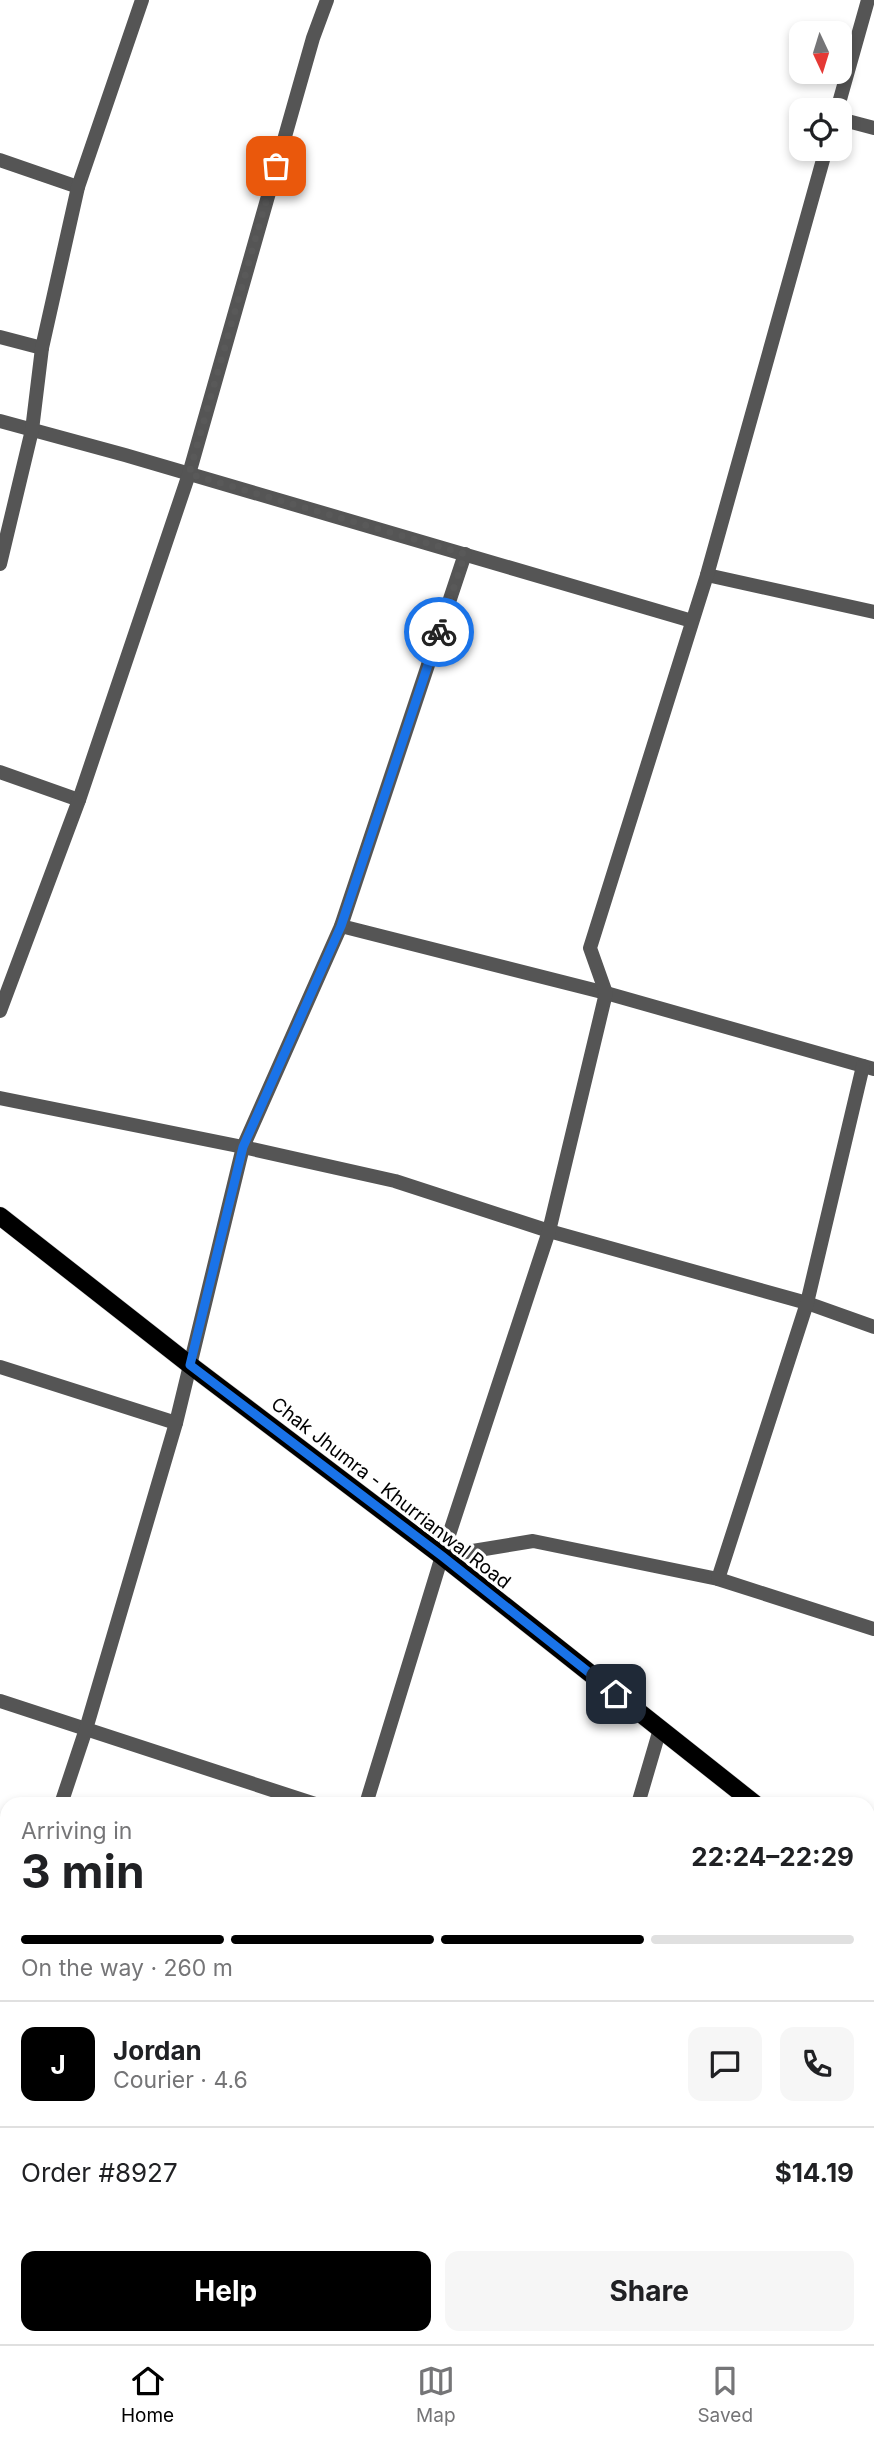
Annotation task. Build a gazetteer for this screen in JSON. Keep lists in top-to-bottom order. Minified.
{"streets":{"main road":["Chak Jhumra - Khurrianwal Road"]},"north":"bottom","page":{"heading":["3 min","Arriving in","22:24–22:29"],"panel":["Jordan","Courier · 4.6","Order #8927","$14.19"],"bar":"On the way · 260 m","round":"J","buttons":["Help","Share"],"tabs":["Home","Map","Saved"]}}
